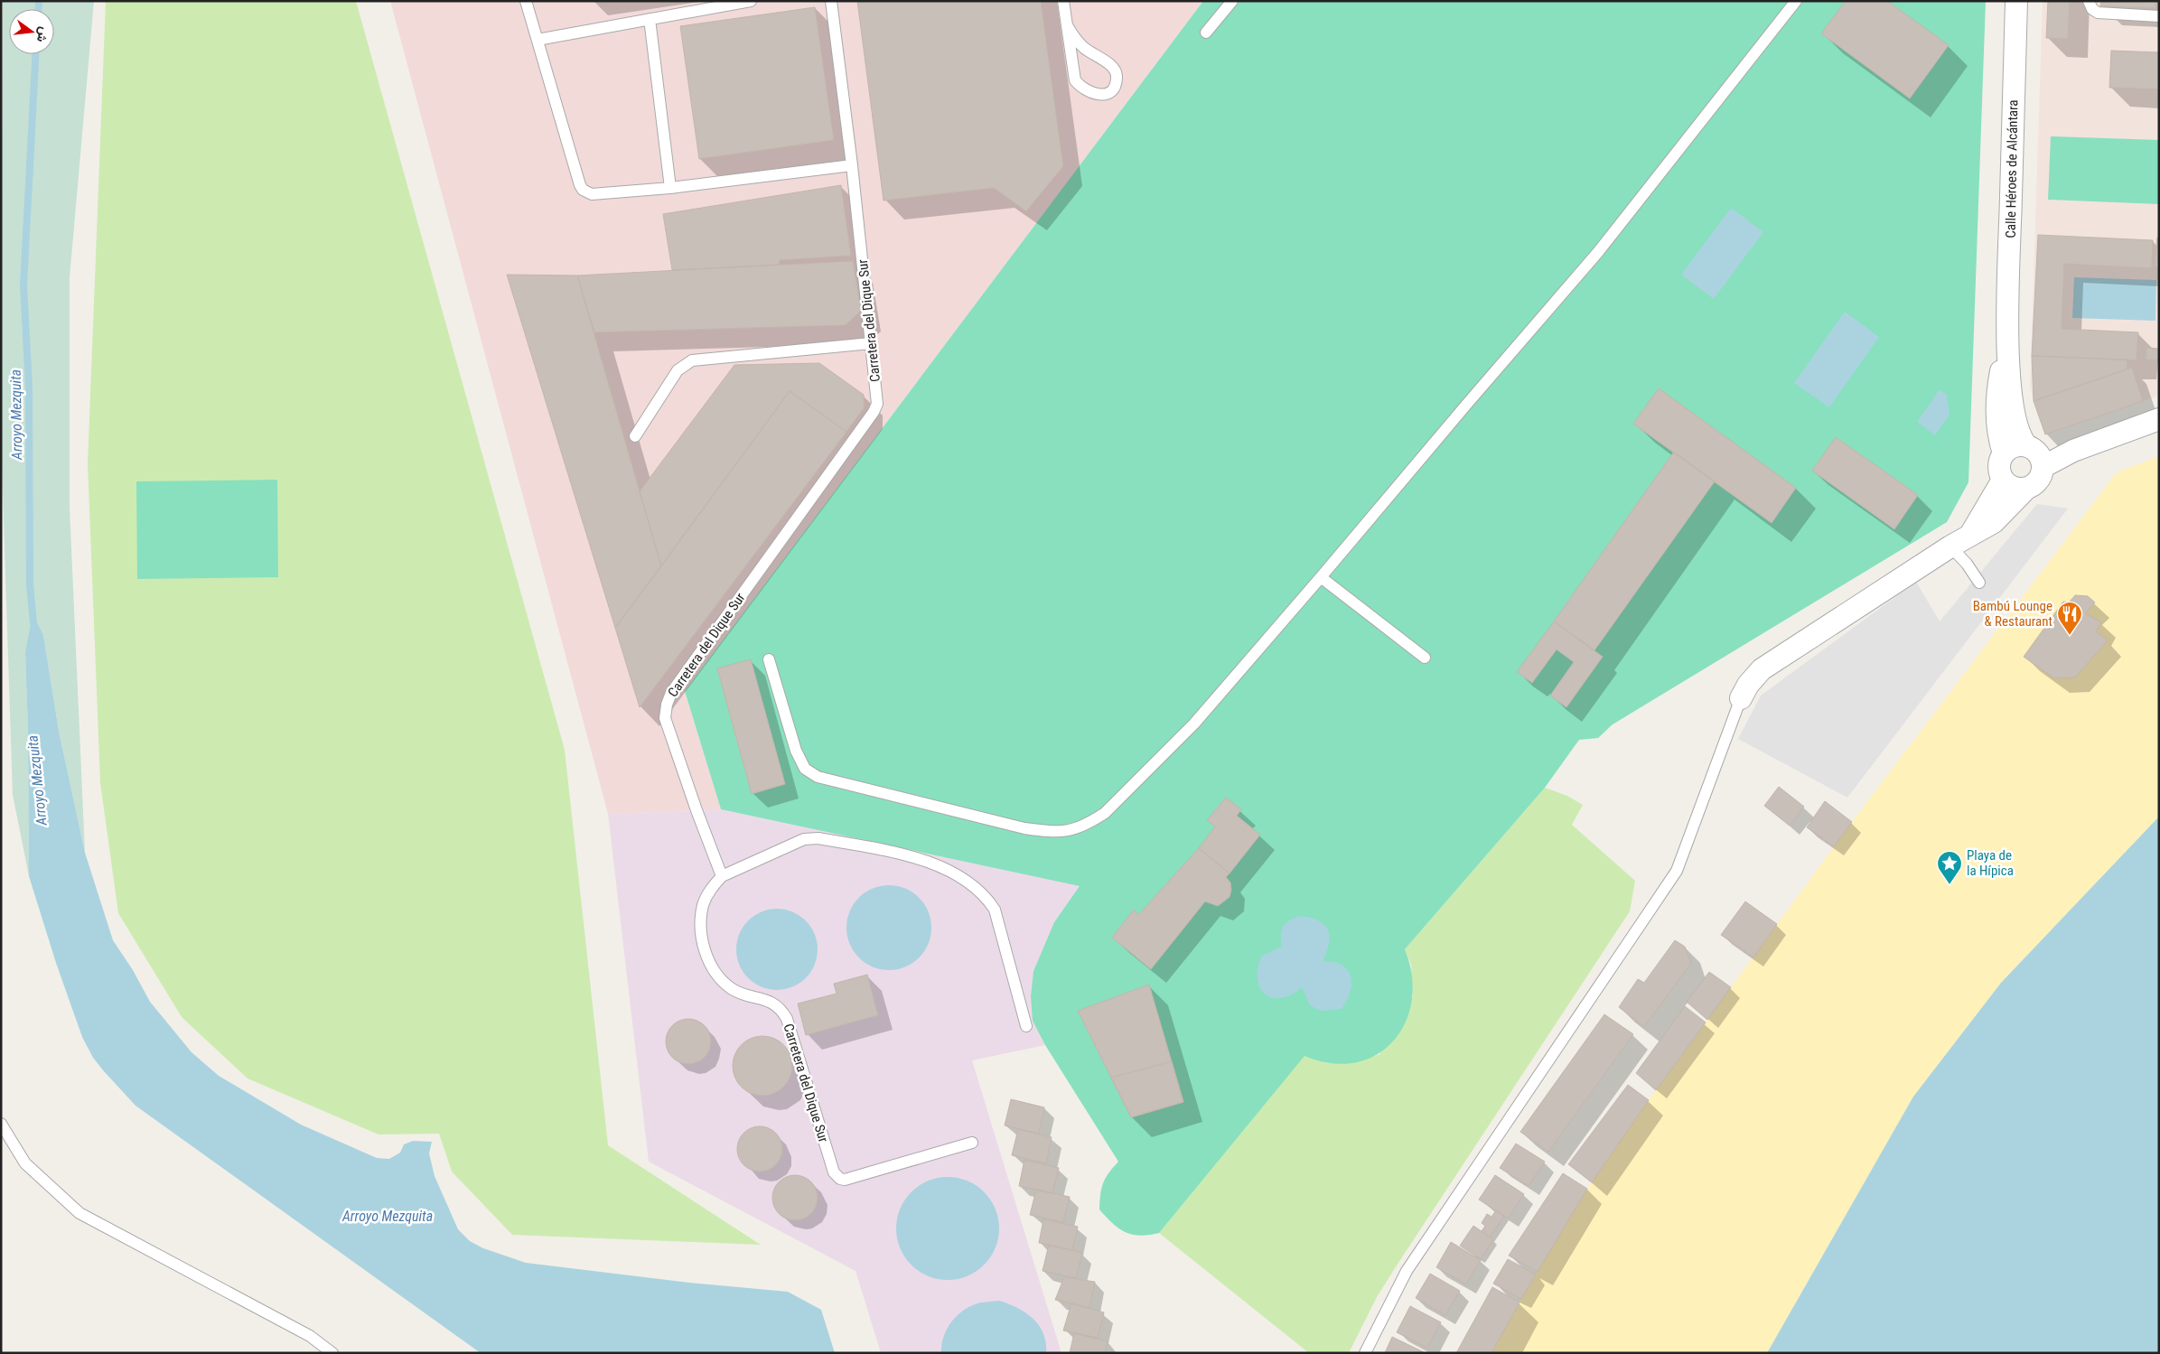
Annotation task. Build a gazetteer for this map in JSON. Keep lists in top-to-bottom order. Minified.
{"streets":{"street":["Calle Héroes de Alcántara"],"lane":["Carretera del Dique Sur"]},"water":["Arroyo Mezquita"],"places":{"restaurant":["Bambú Lounge & Restaurant"],"place":["Playa de la Hípica"]},"north":"right"}
